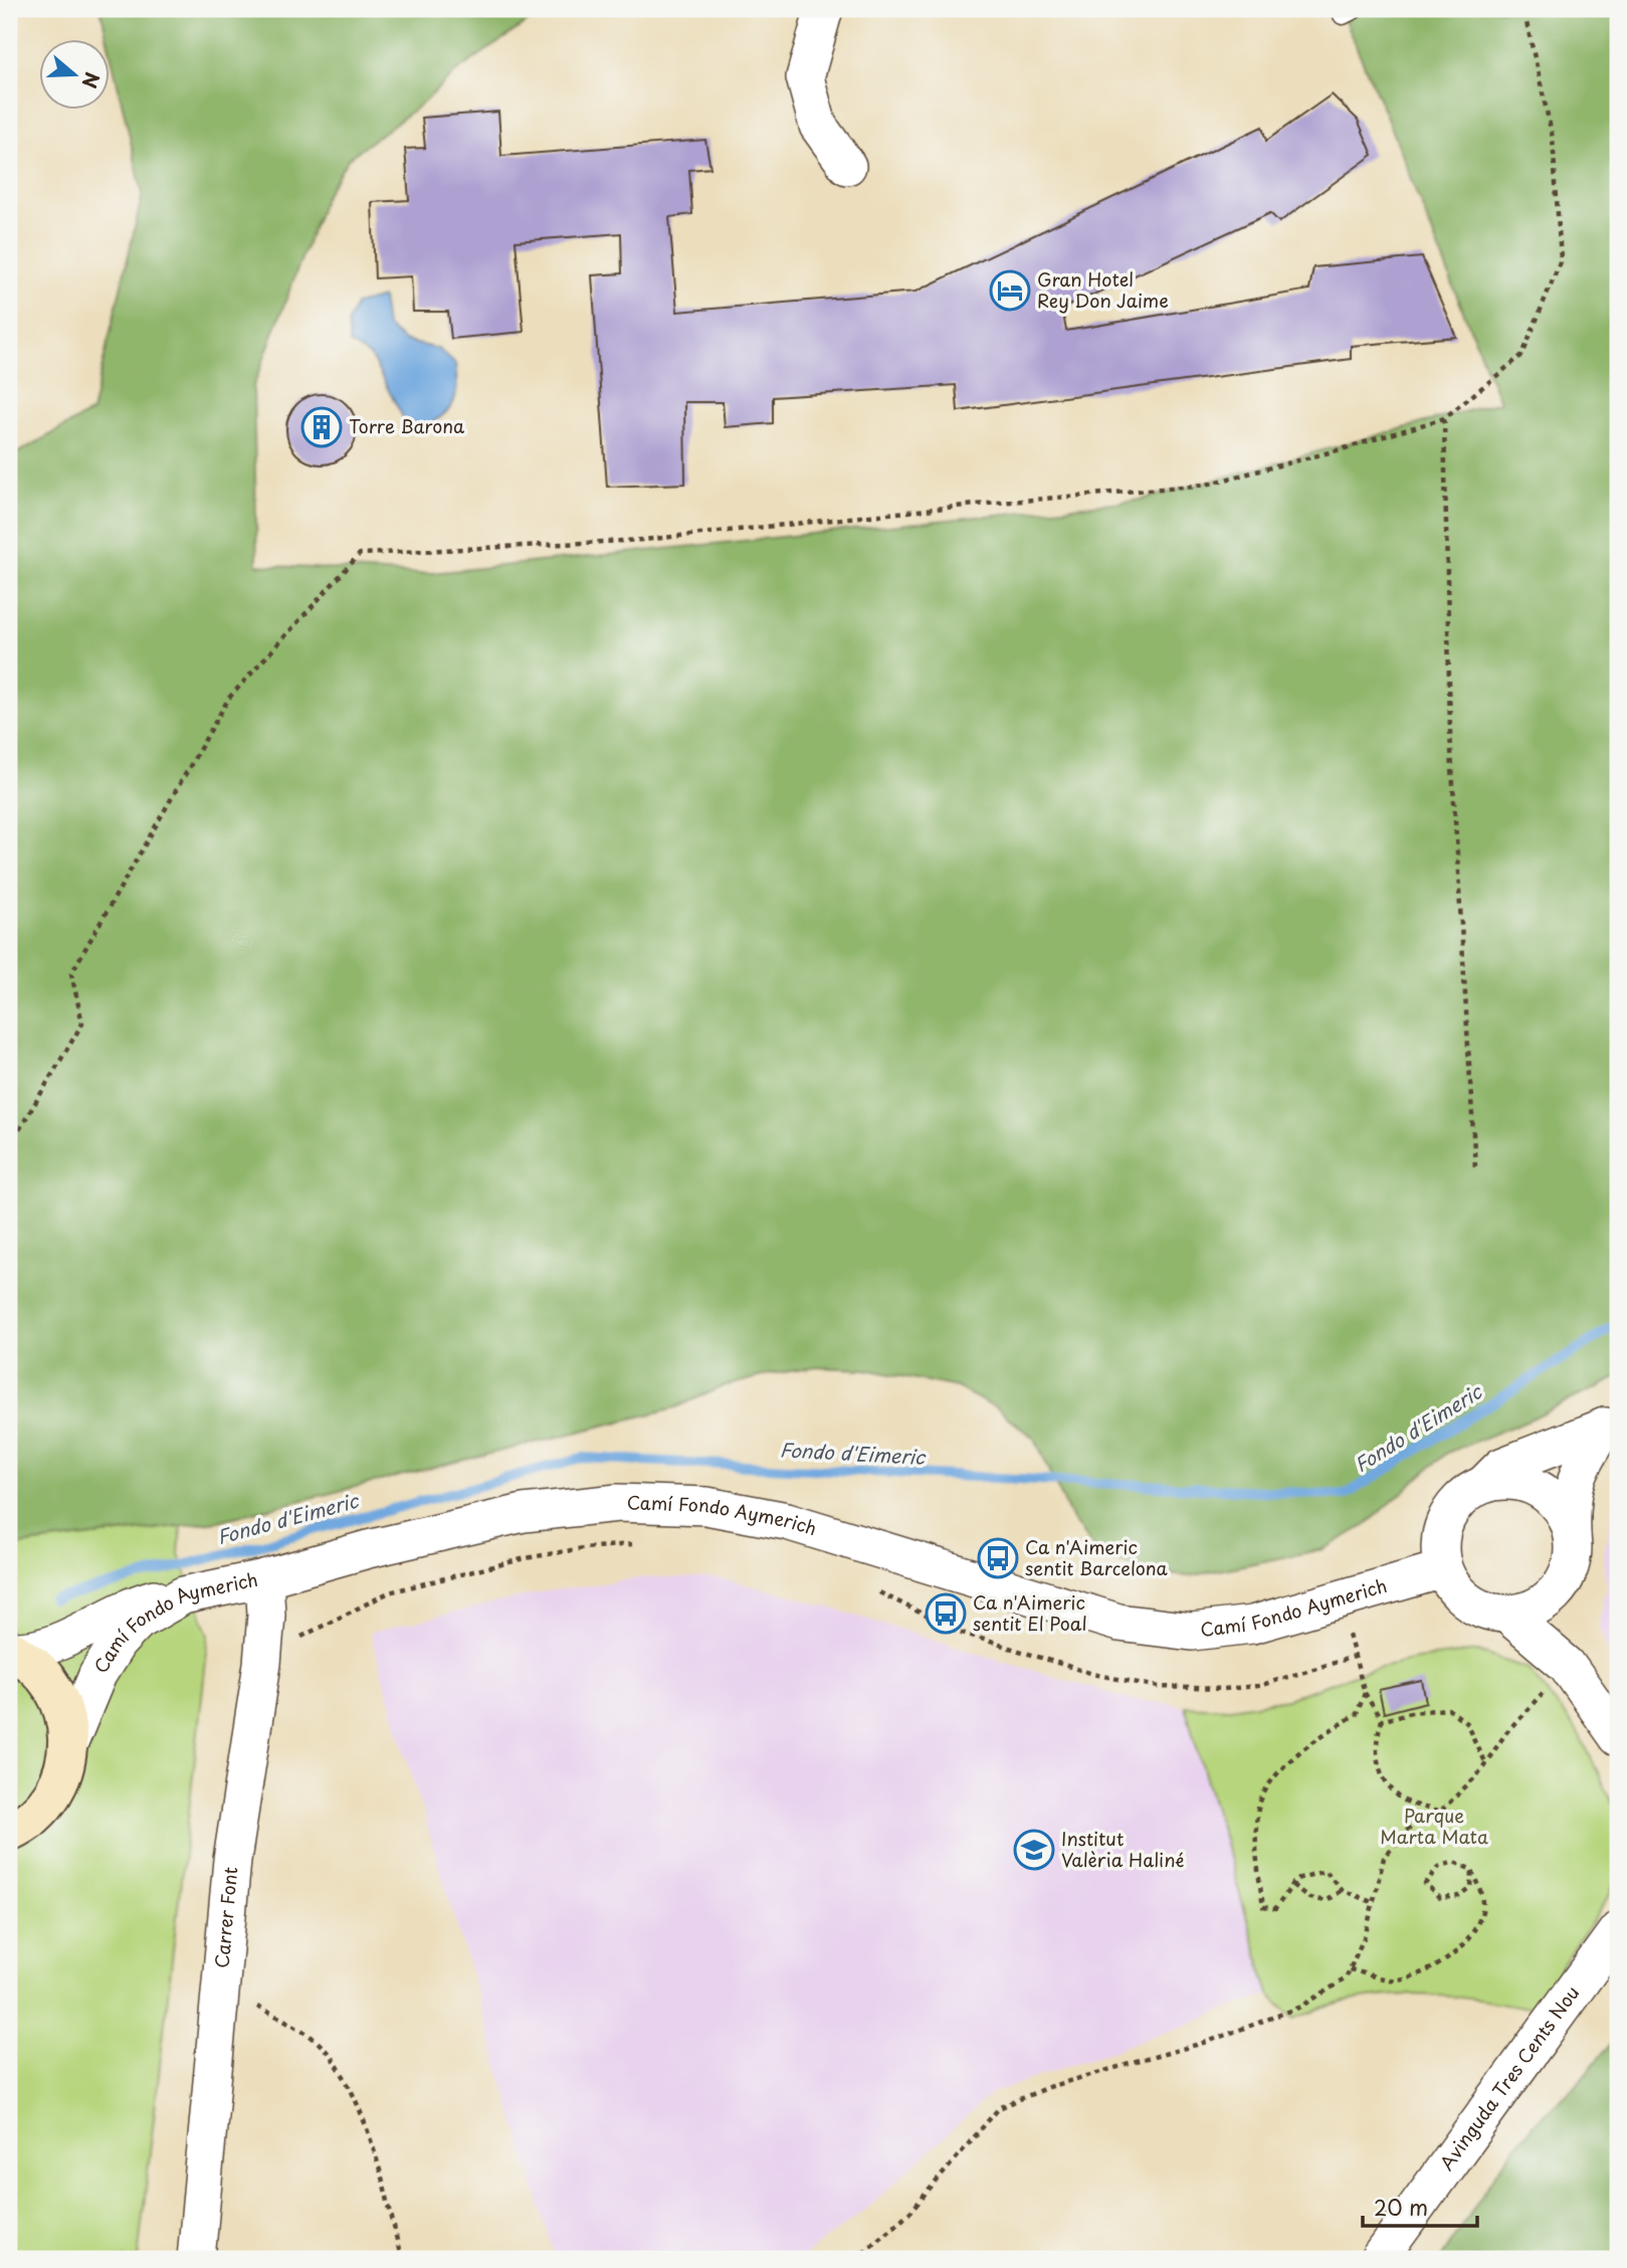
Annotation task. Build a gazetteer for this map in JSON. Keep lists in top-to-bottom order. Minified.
{"streets":{"street":["Camí Fondo Aymerich","Carrer Font","Avinguda Tres Cents Nou"]},"crossings":[["Camí Fondo Aymerich","Carrer Font"]],"water":["Fondo d'Eimeric"],"parks":["Parque Marta Mata"],"places":{"hotel":["Gran Hotel Rey Don Jaime"],"building":["Torre Barona"],"bus stop":["Ca n'Aimeric sentit Barcelona","Ca n'Aimeric sentit El Poal"],"school or university":["Institut Valèria Haliné"]},"scale_bar":"20 m","north":"right"}
